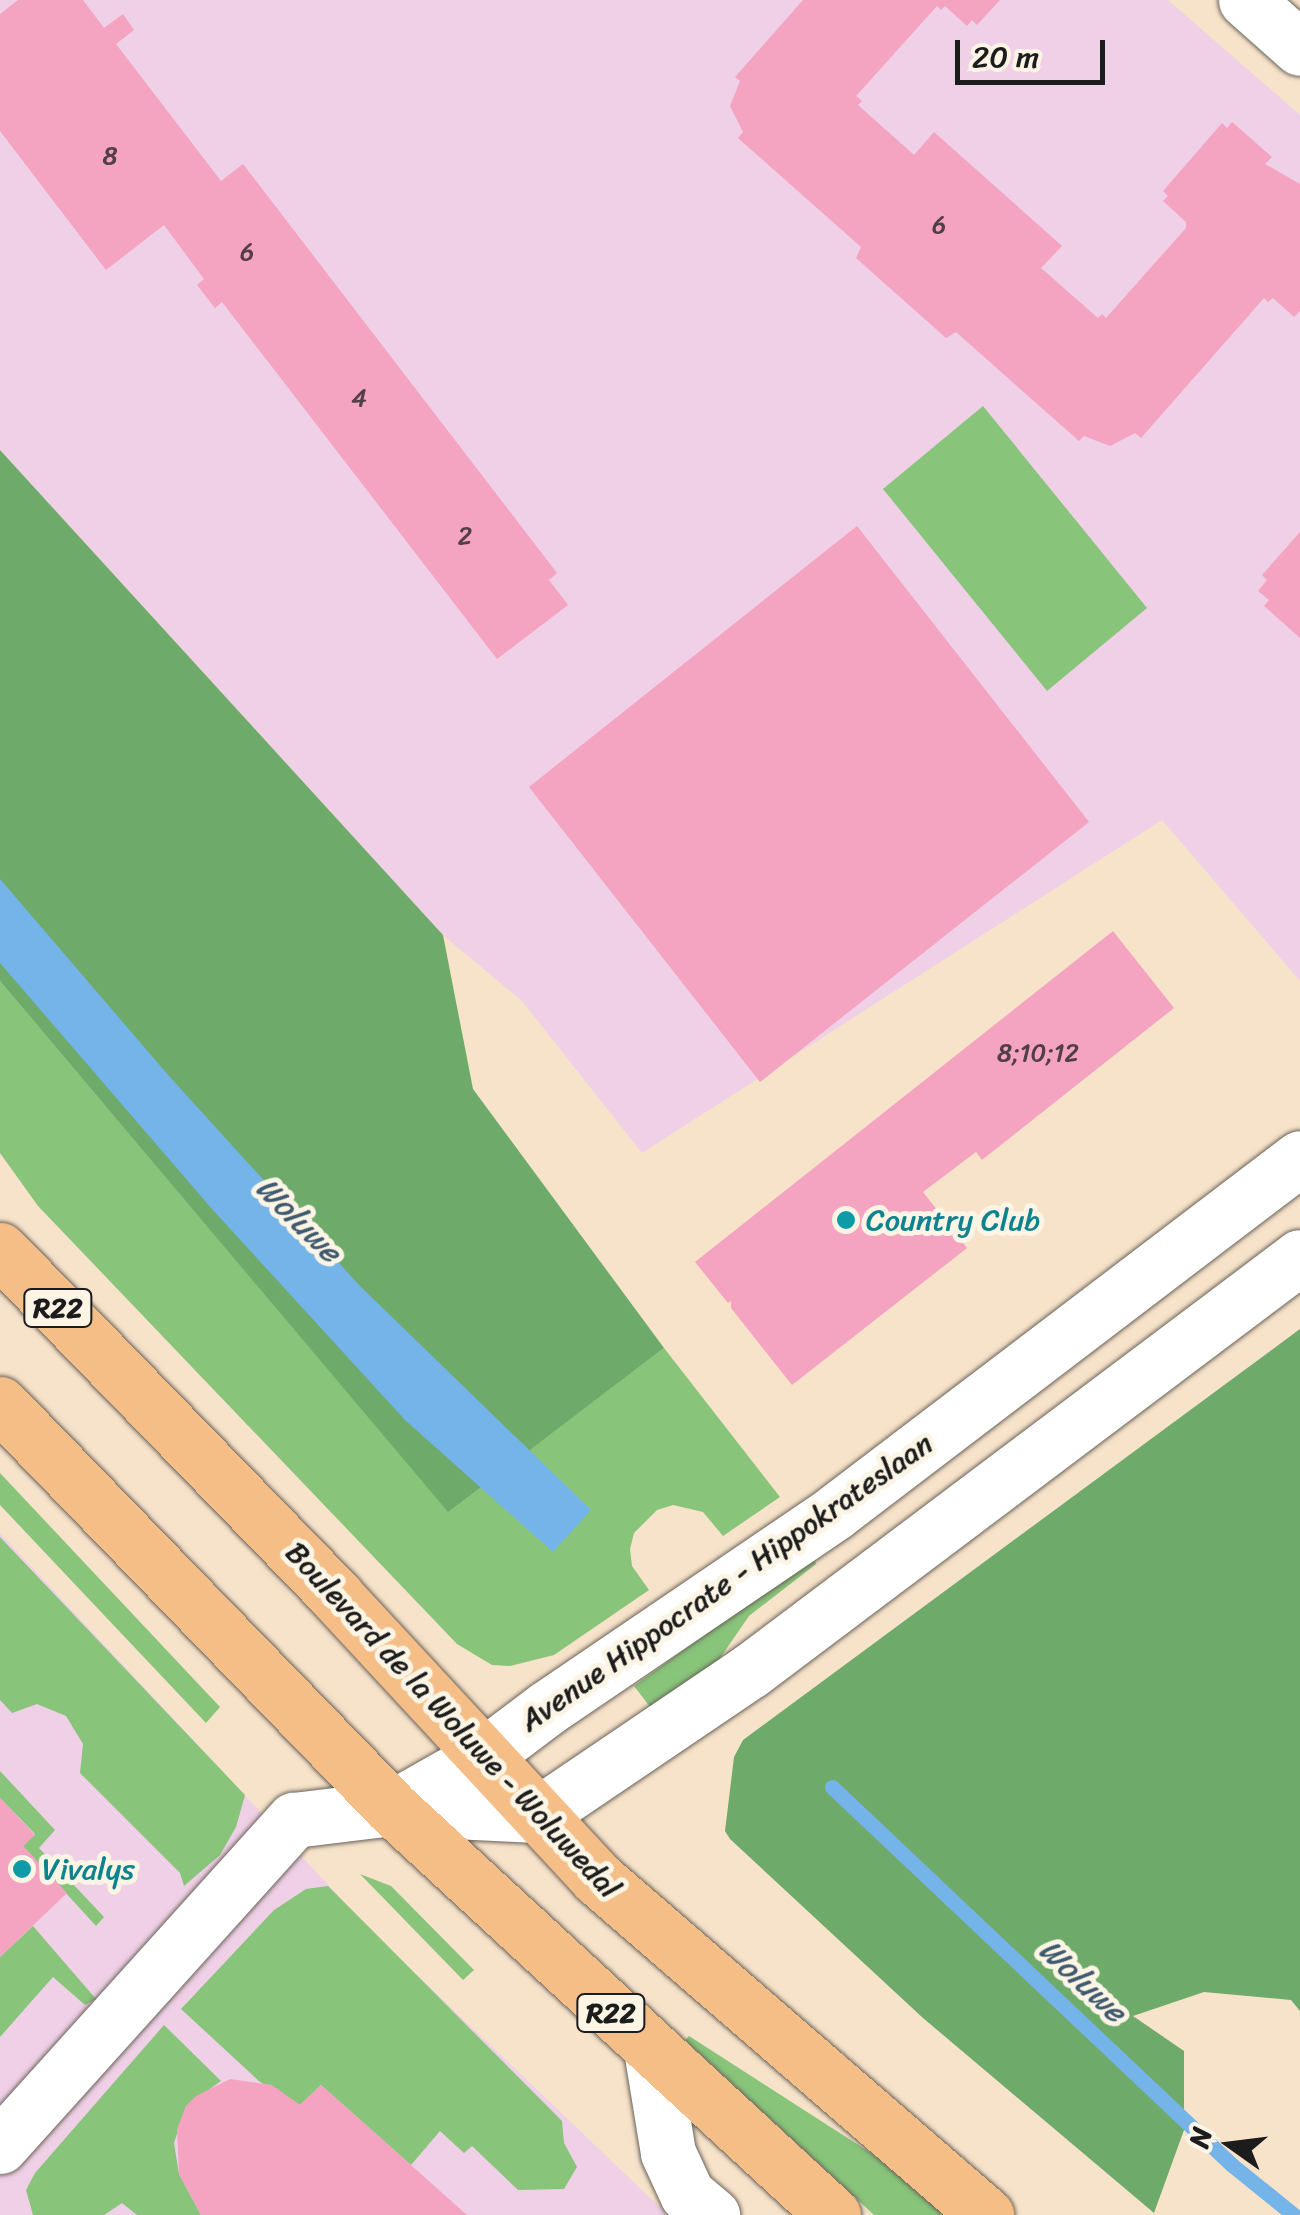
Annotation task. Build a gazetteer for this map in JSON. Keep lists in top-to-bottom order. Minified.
{"streets":{"highway":["R22","Boulevard de la Woluwe - Woluwedal"],"street":["Avenue Hippocrate - Hippokrateslaan"]},"crossings":[["R22","Avenue Hippocrate - Hippokrateslaan"],["Avenue Hippocrate - Hippokrateslaan","Boulevard de la Woluwe - Woluwedal"]],"water":["Woluwe"],"places":["Country Club","Vivalys"],"house_numbers":["8","6","6","4","2","8;10;12"],"scale_bar":"20 m","north":"left"}
